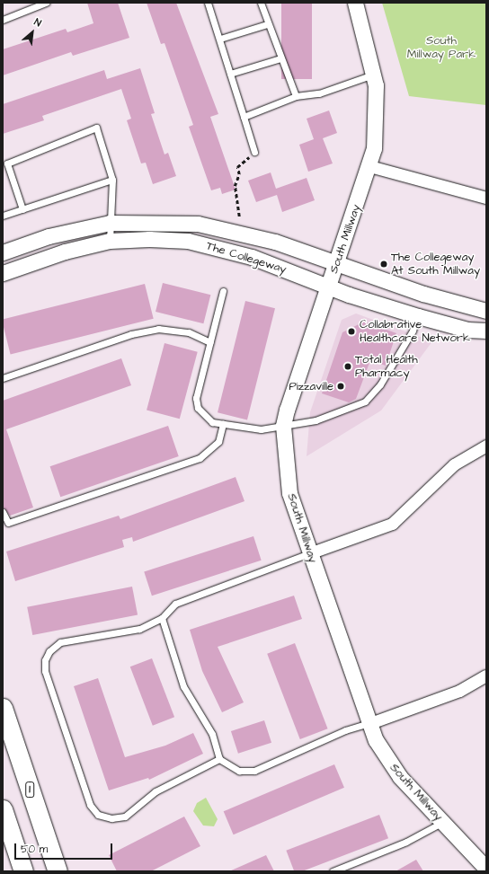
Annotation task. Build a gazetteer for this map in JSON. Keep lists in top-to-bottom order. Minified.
{"streets":{"main road":["1"],"street":["South Millway","The Collegeway"]},"crossings":[["South Millway","The Collegeway"]],"parks":["South Millway Park"],"places":["The Collegeway At South Millway","Collabrative Healthcare Network","Total Health Pharmacy","Pizzaville"],"scale_bar":"50 m","north":"top right"}
